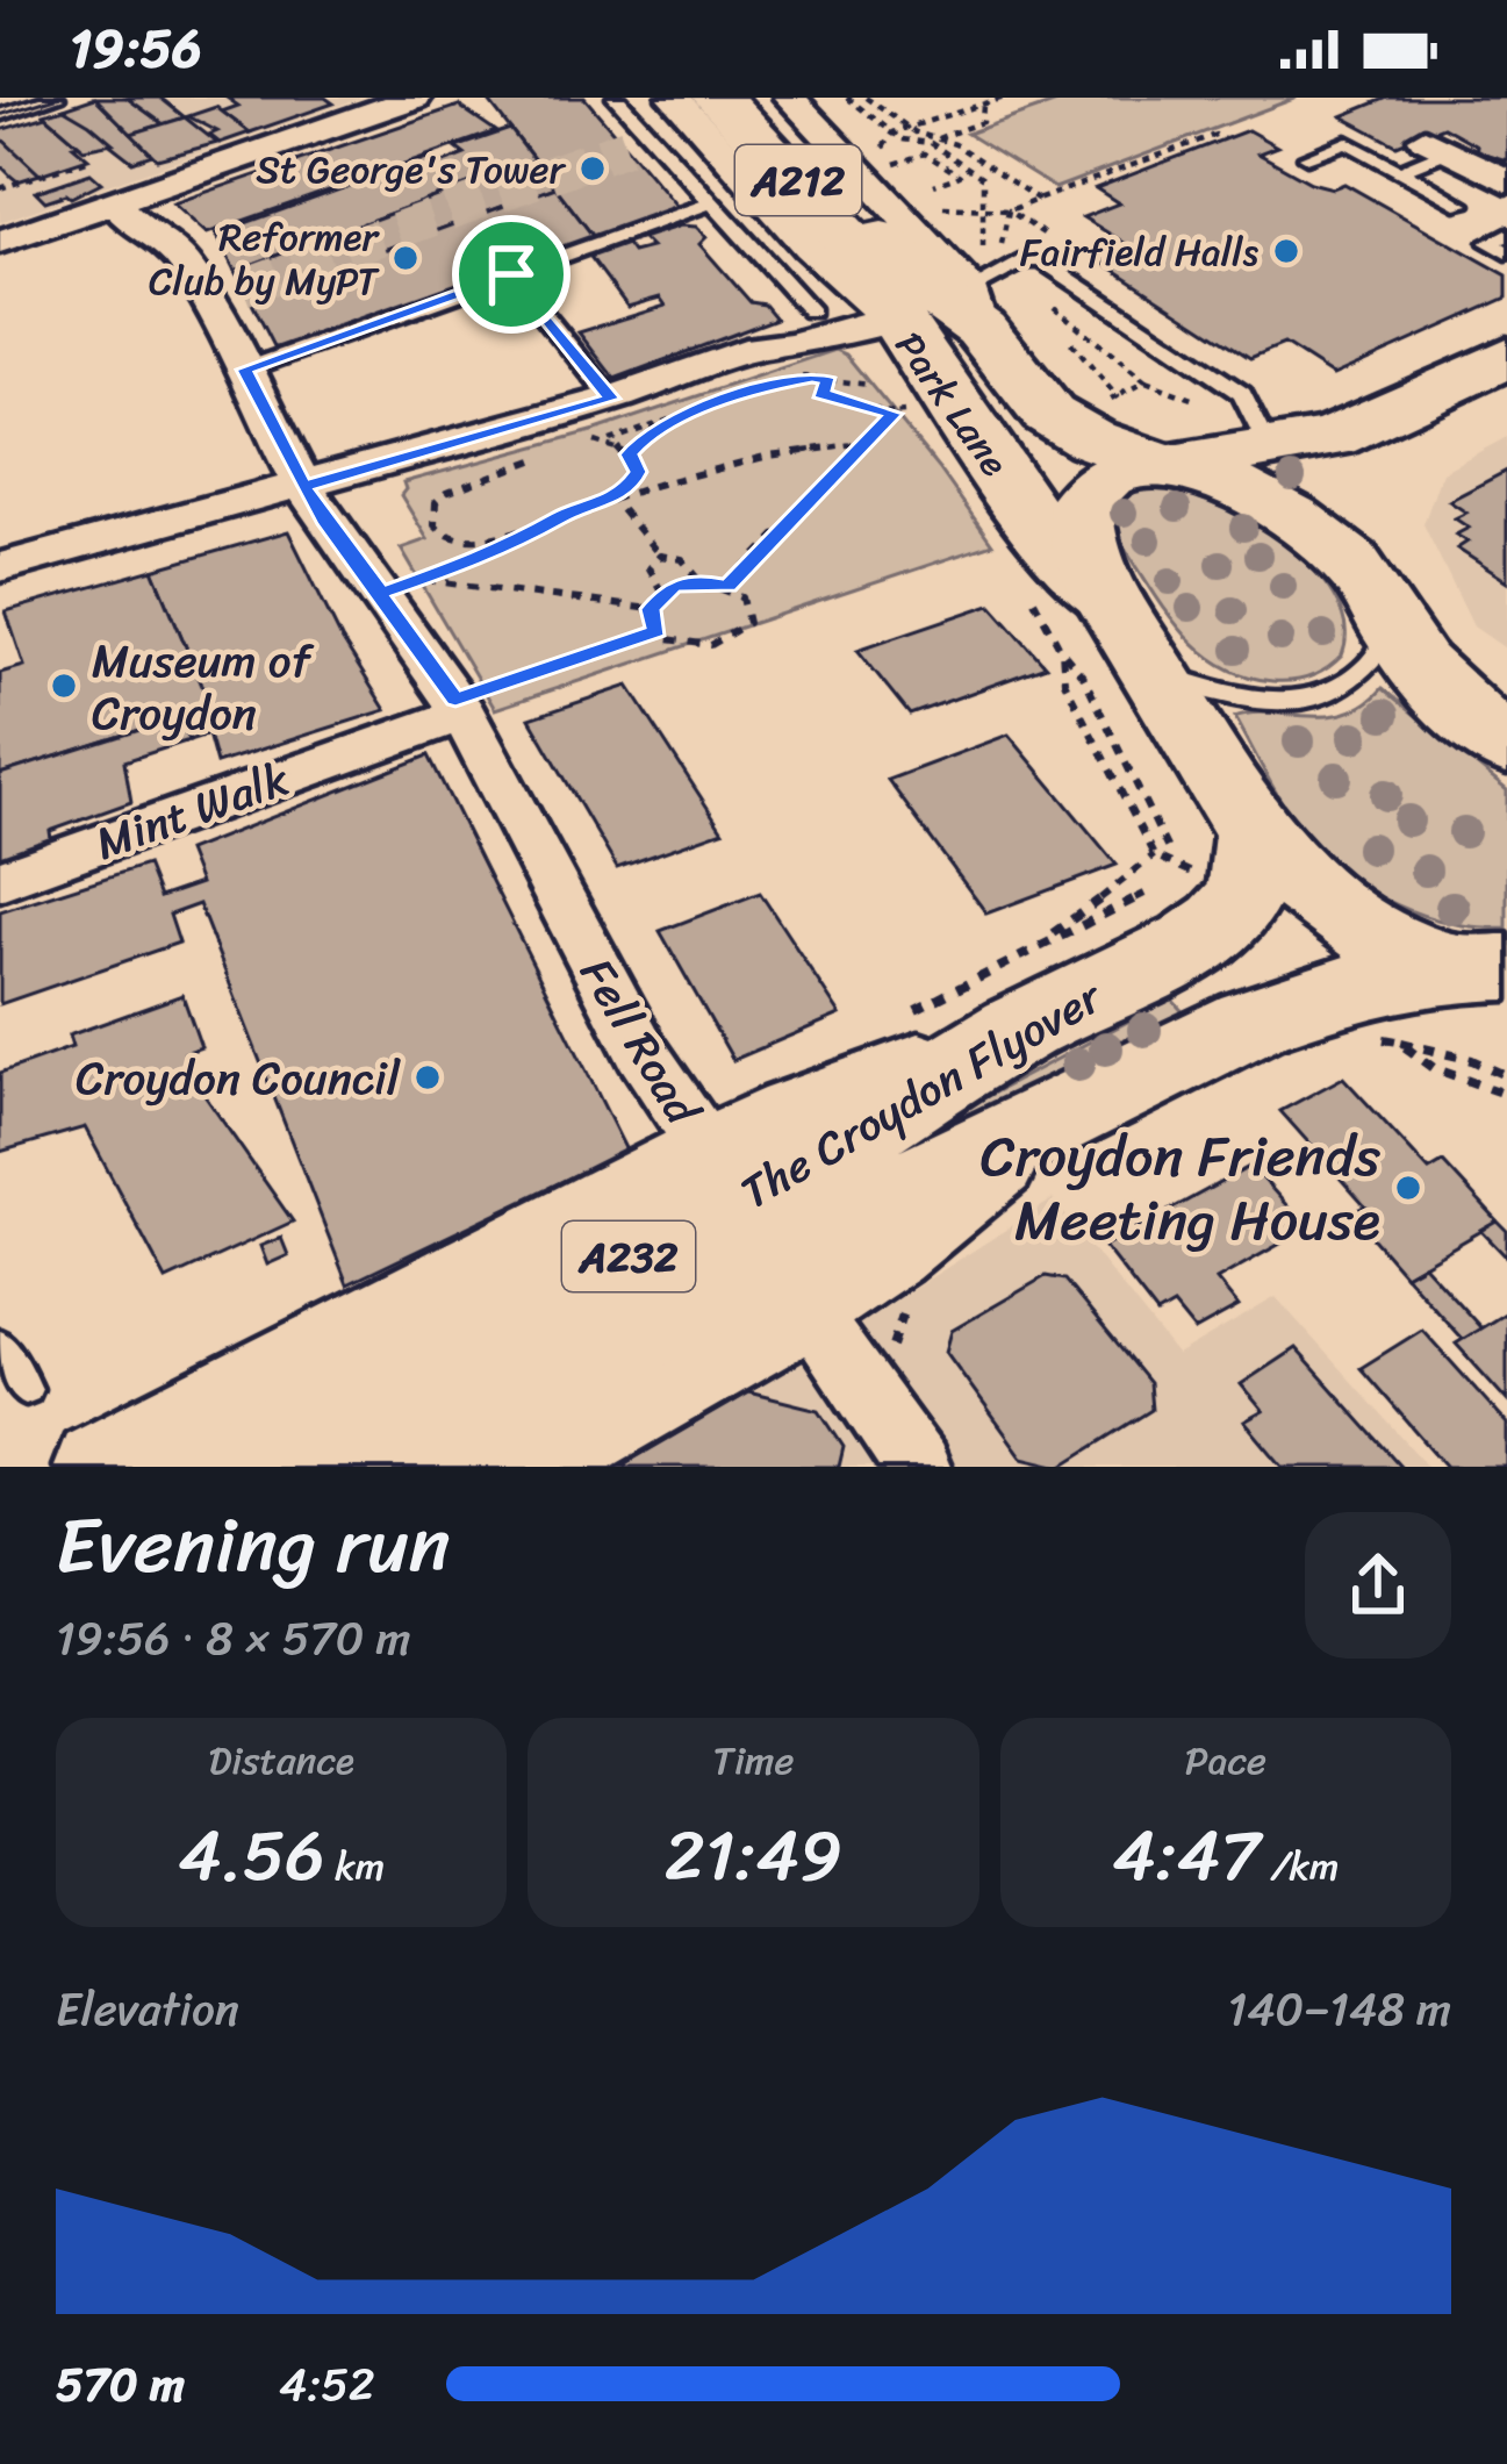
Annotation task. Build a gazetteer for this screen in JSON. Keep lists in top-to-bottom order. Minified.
{"streets":{"main road":["A212","Park Lane","The Croydon Flyover","A232"],"street":["Mint Walk","Fell Road"]},"crossings":[["A212","Park Lane"],["Mint Walk","Fell Road"]],"places":["St George's Tower","Fairfield Halls","Reformer Club by MyPT","Museum of Croydon","Croydon Council","Croydon Friends Meeting House"],"page":{"status":"19:56","heading":["Evening run","19:56 · 8 × 570 m"],"stats":[["Distance","4.56 km"],["Time","21:49"],["Pace","4:47 /km"]],"chart":["Elevation","140–148 m"],"list":[{"name":"570 m","note":"4:52"}]}}
